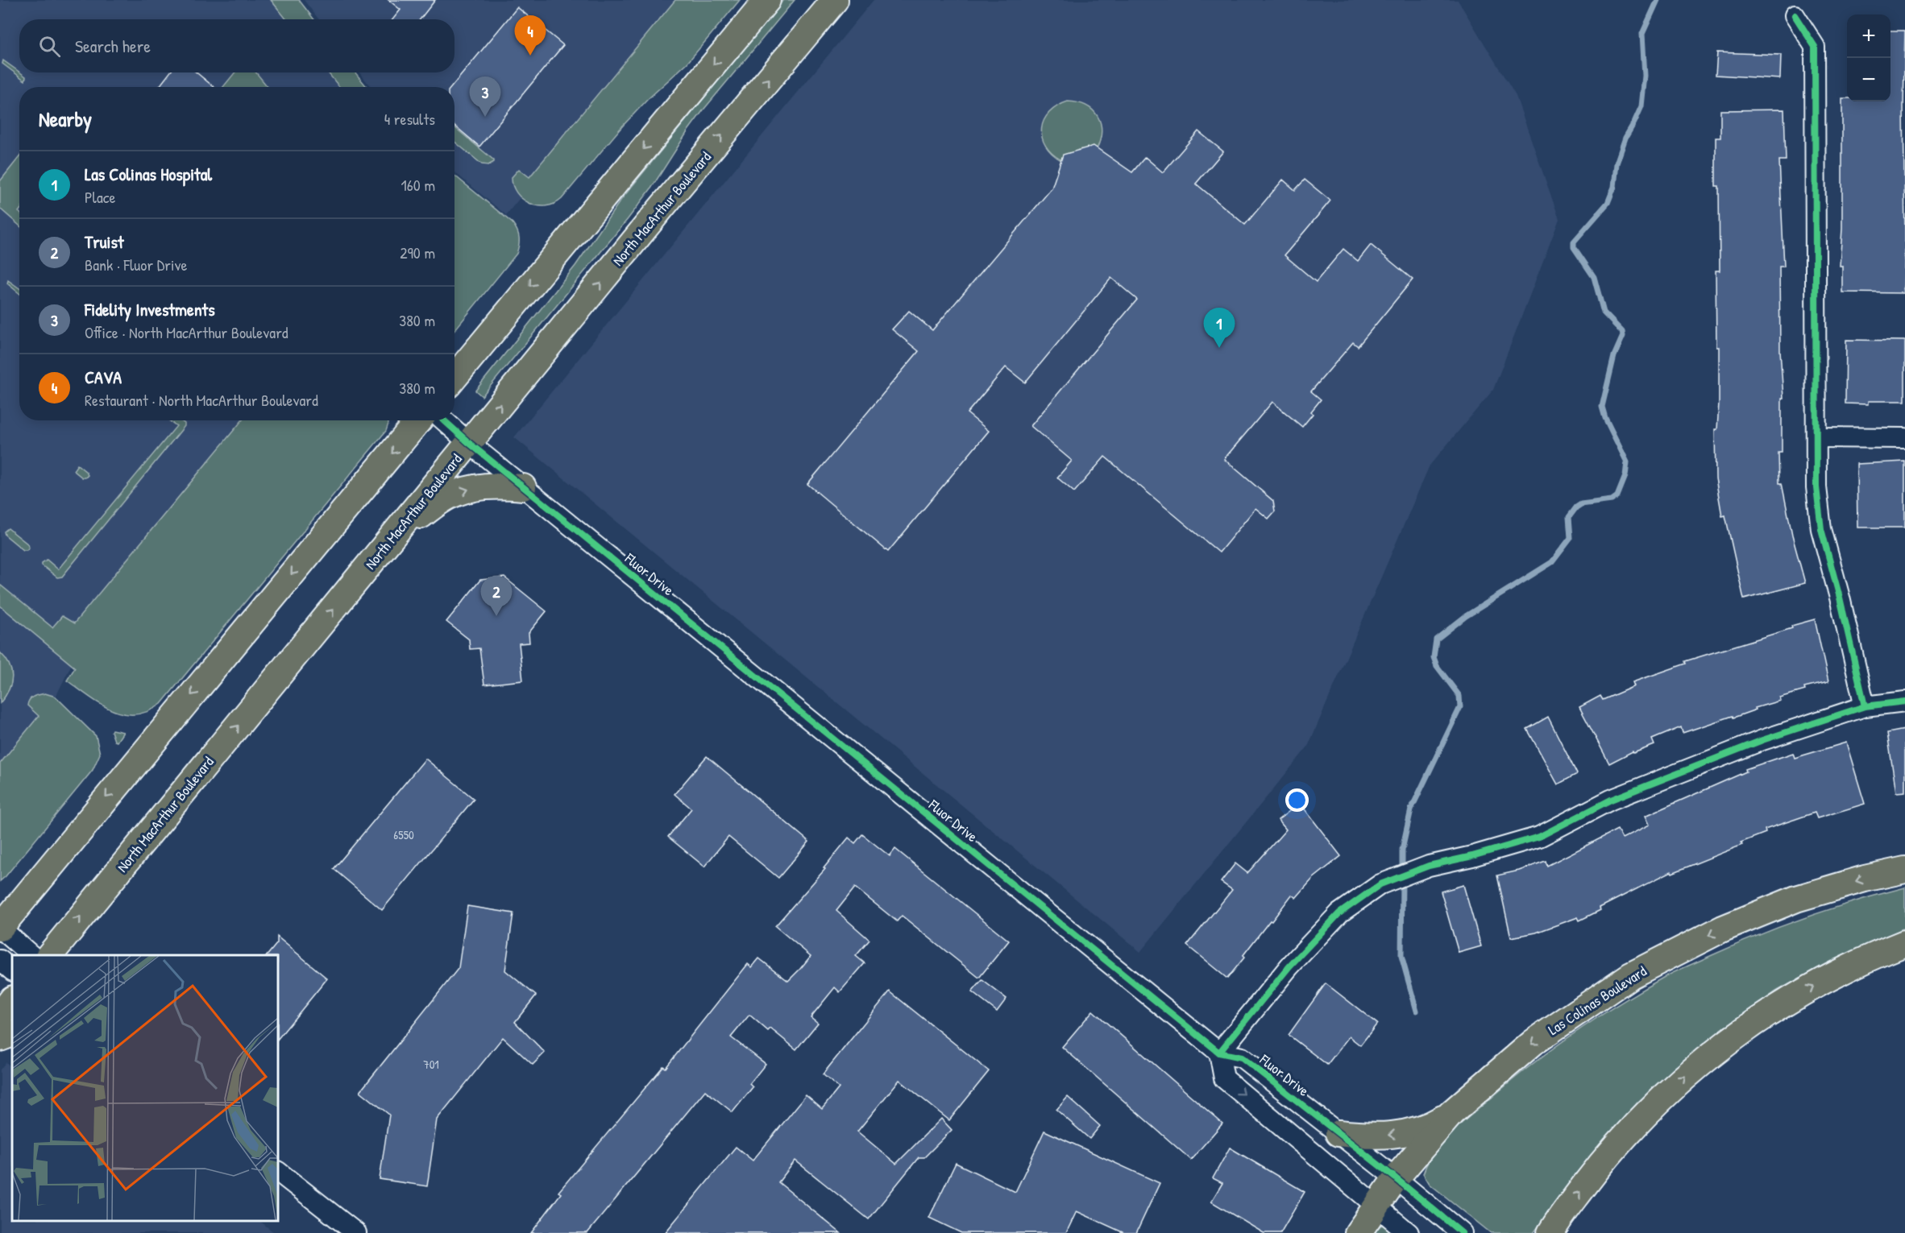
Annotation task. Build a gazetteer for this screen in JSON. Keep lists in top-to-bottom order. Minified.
{"streets":{"main road":["North MacArthur Boulevard","Las Colinas Boulevard"],"street":["Fluor Drive"]},"crossings":[["North MacArthur Boulevard","Fluor Drive"],["Fluor Drive","Las Colinas Boulevard"]],"house_numbers":["6550","701"],"page":{"map_buttons":["+","−"],"pins":["4","3","1","2"],"search":"Search here","heading":["Nearby","4 results"],"list":[{"mark":"1","name":"Las Colinas Hospital","note":"Place","value":"160 m"},{"mark":"2","name":"Truist","note":"Bank · Fluor Drive","value":"290 m"},{"mark":"3","name":"Fidelity Investments","note":"Office · North MacArthur Boulevard","value":"380 m"},{"mark":"4","name":"CAVA","note":"Restaurant · North MacArthur Boulevard","value":"380 m"}]}}
